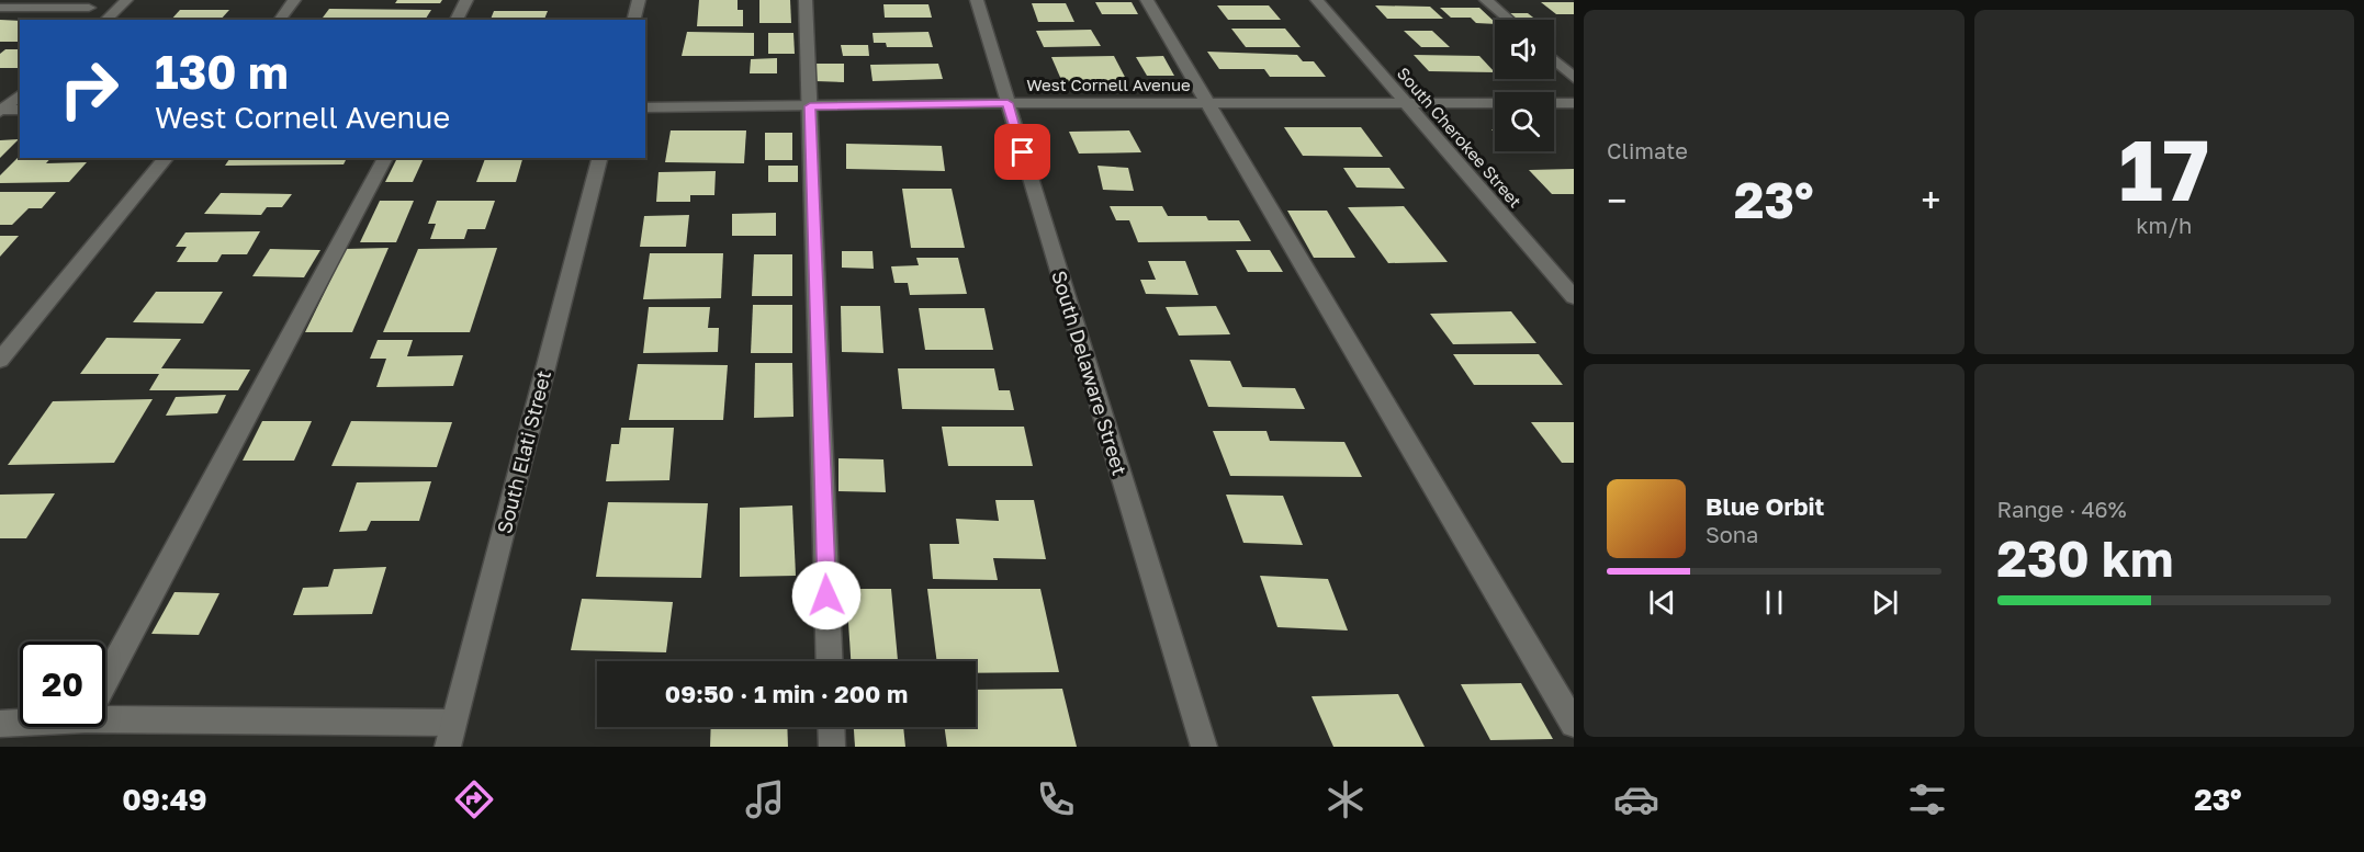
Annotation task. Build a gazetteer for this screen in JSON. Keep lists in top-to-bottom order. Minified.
{"streets":{"street":["West Cornell Avenue","South Cherokee Street","South Delaware Street","South Elati Street"]},"crossings":[["West Cornell Avenue","South Cherokee Street"],["West Cornell Avenue","South Delaware Street"]],"page":{"tile":["Climate",["17","km/h"],["Range · 46%","230 km"]],"turn":["130 m","West Cornell Avenue"],"heat":["−","23°","+"],"song":["Blue Orbit","Sona"],"limit":"20","trip":"09:50 · 1 min · 200 m","tabs":["09:49","23°"]}}
